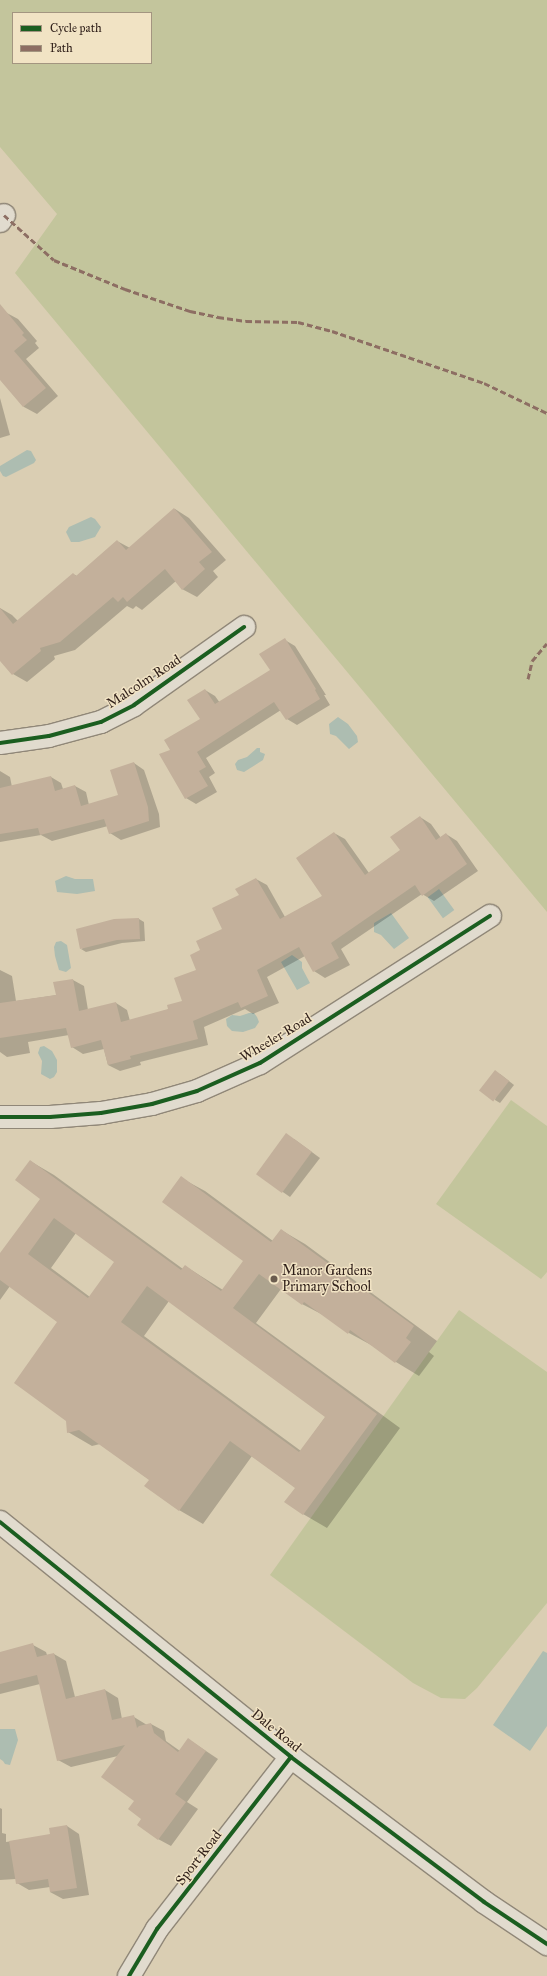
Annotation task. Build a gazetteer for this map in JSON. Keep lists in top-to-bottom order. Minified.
{"streets":{"street":["Malcolm Road","Wheeler Road","Dale Road","Sport Road"]},"crossings":[["Dale Road","Sport Road"]],"places":["Manor Gardens Primary School"],"legend":["Cycle path","Path"]}
